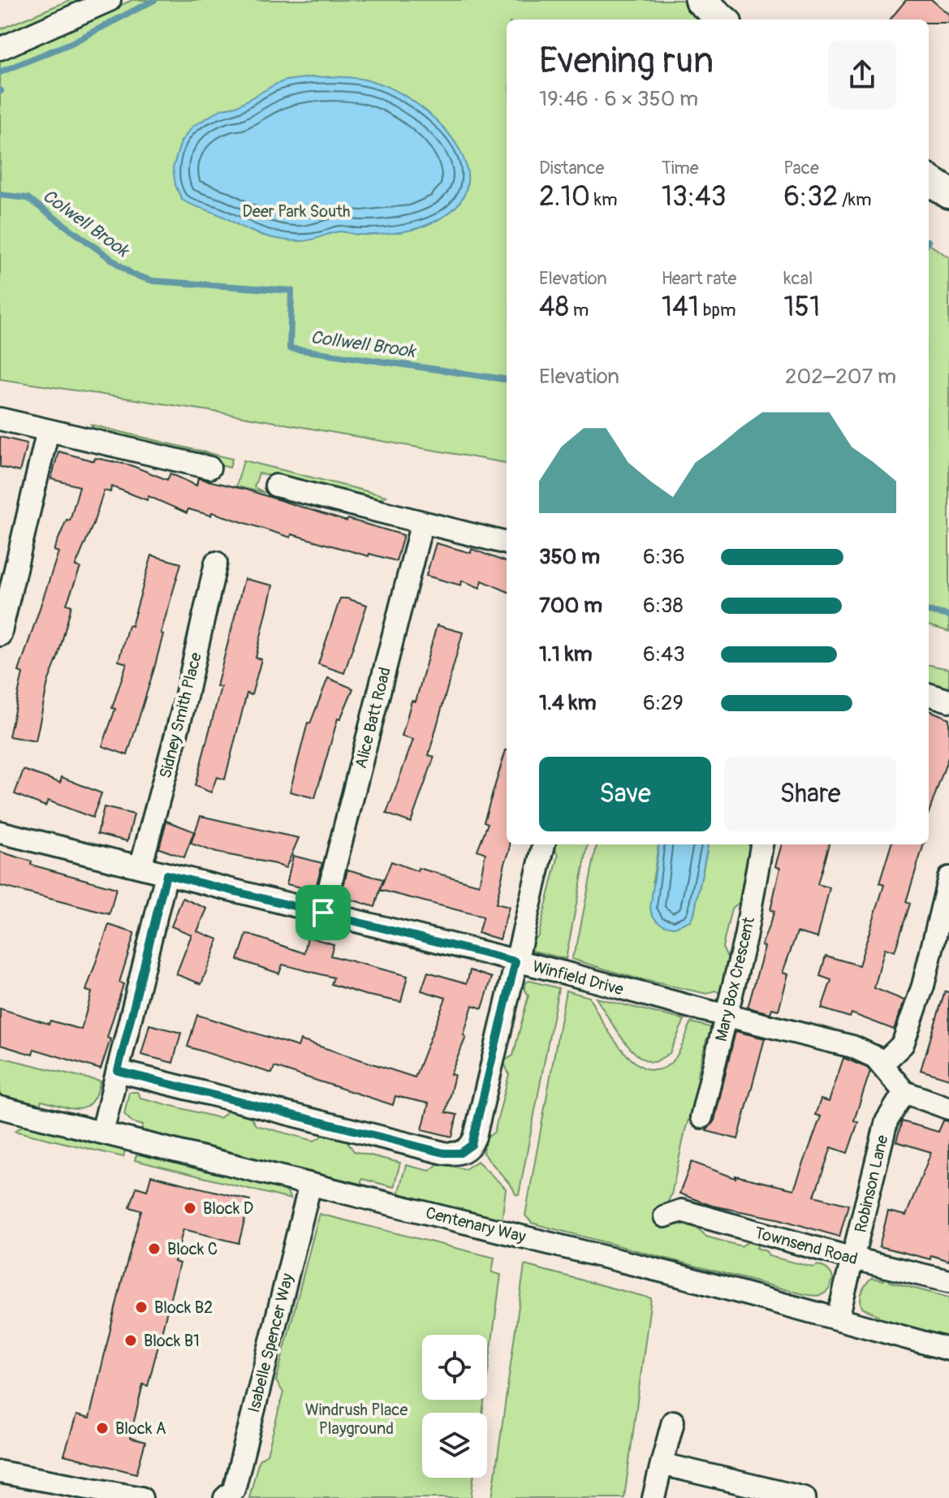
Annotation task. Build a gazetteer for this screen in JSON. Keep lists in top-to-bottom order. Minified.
{"streets":{"street":["Sidney Smith Place","Alice Batt Road","Winfield Drive","Mary Box Crescent","Robinson Lane","Centenary Way","Townsend Road","Isabelle Spencer Way"]},"crossings":[["Sidney Smith Place","Winfield Drive"],["Alice Batt Road","Winfield Drive"],["Winfield Drive","Mary Box Crescent"],["Winfield Drive","Robinson Lane"],["Robinson Lane","Centenary Way"],["Robinson Lane","Townsend Road"],["Centenary Way","Isabelle Spencer Way"]],"water":["Colwell Brook","Collwell Brook"],"parks":["Deer Park South","Windrush Place Playground"],"places":["Block D","Block C","Block B2","Block B1","Block A"],"page":{"heading":["Evening run","19:46 · 6 × 350 m"],"stats":[["Distance","2.10 km"],["Time","13:43"],["Pace","6:32 /km"],["Elevation","48 m"],["Heart rate","141 bpm"],["kcal","151"]],"chart":["Elevation","202–207 m"],"list":[{"name":"350 m","note":"6:36"},{"name":"700 m","note":"6:38"},{"name":"1.1 km","note":"6:43"},{"name":"1.4 km","note":"6:29"}],"buttons":["Save","Share"]}}
